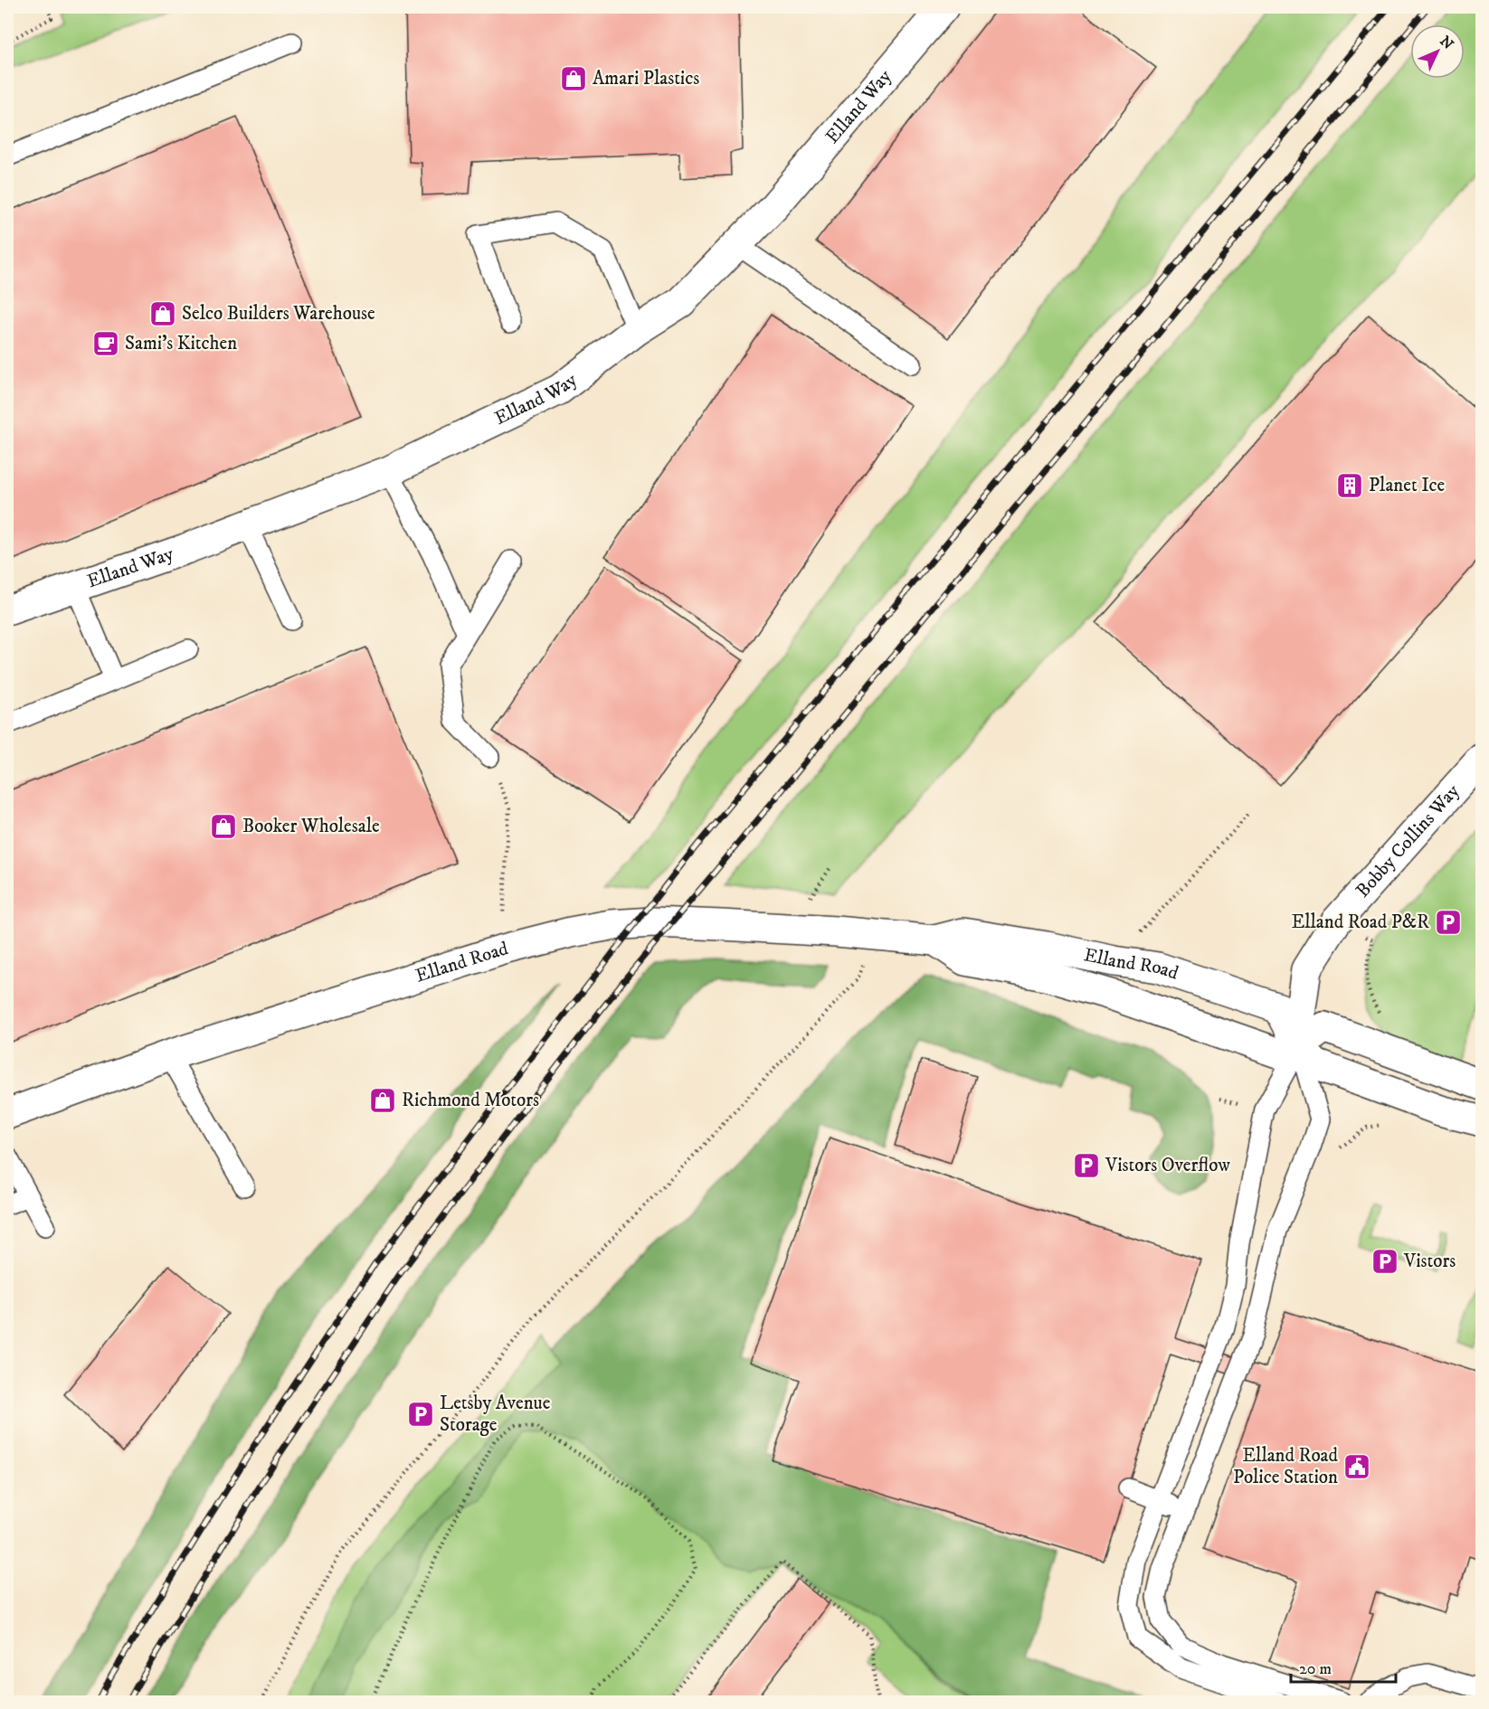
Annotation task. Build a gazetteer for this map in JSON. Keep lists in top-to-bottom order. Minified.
{"streets":{"main road":["Elland Way","Bobby Collins Way","Elland Road"]},"crossings":[["Bobby Collins Way","Elland Road"]],"places":{"shop":["Amari Plastics","Selco Builders Warehouse","Booker Wholesale","Richmond Motors"],"cafe":["Sami's Kitchen"],"building":["Planet Ice"],"parking":["Elland Road P&R","Vistors Overflow","Vistors","Letsby Avenue Storage"],"public building":["Elland Road Police Station"]},"scale_bar":"20 m","north":"top right"}
